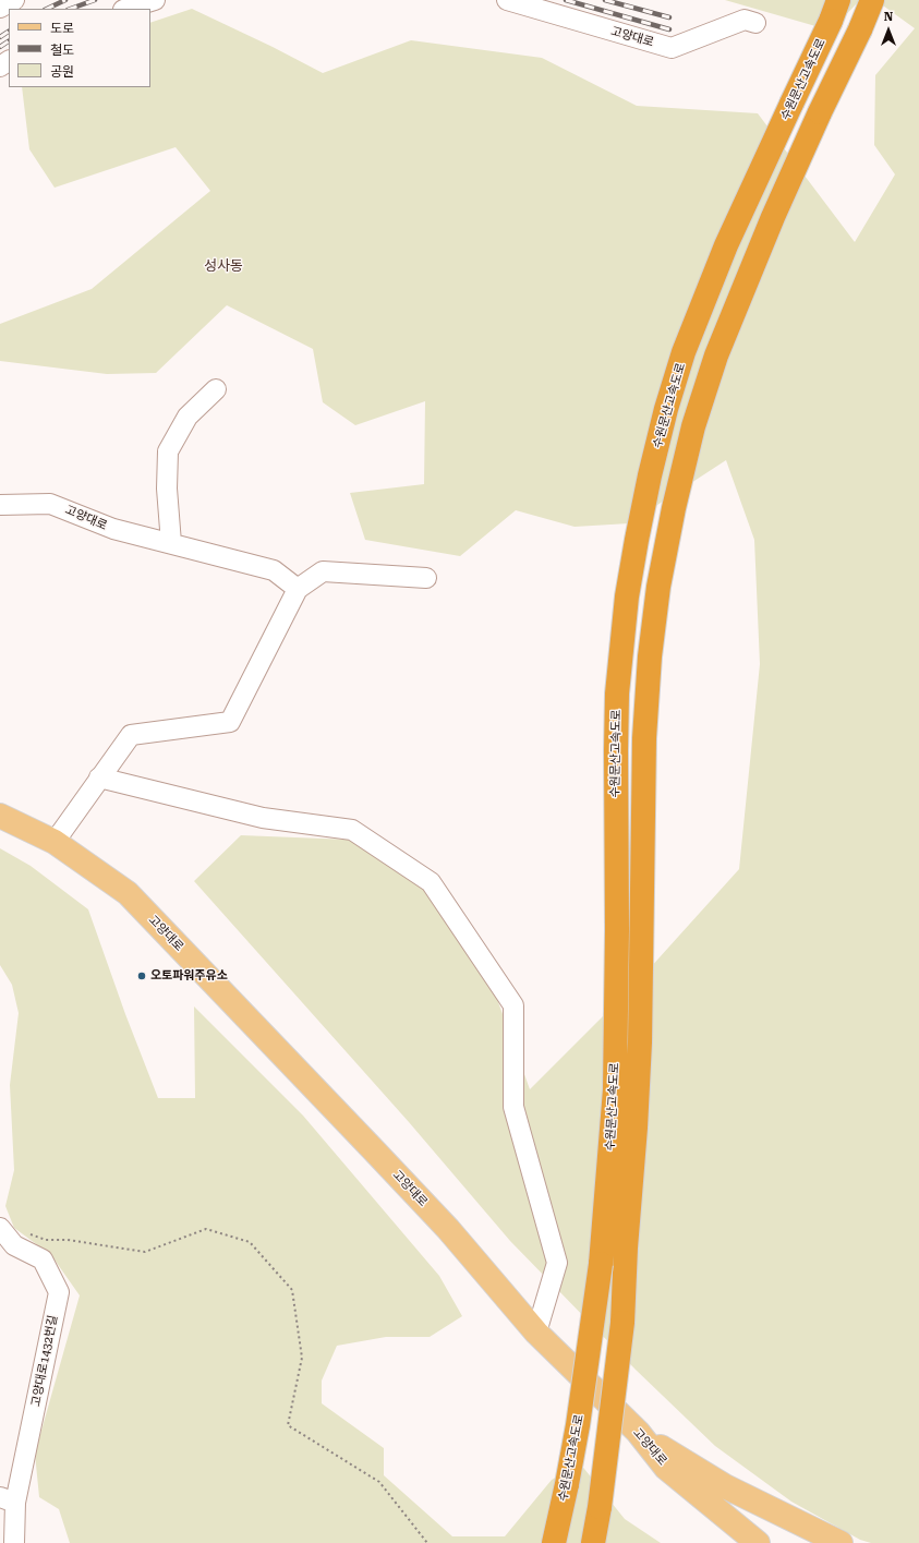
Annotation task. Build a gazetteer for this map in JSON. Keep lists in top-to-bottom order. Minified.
{"streets":{"highway":["수원문산고속도로"],"main road":["고양대로"],"street":["고양대로1432번길"]},"districts":["성사동"],"places":["오토파워주유소"],"legend":["도로","철도","공원"],"north":"top"}
